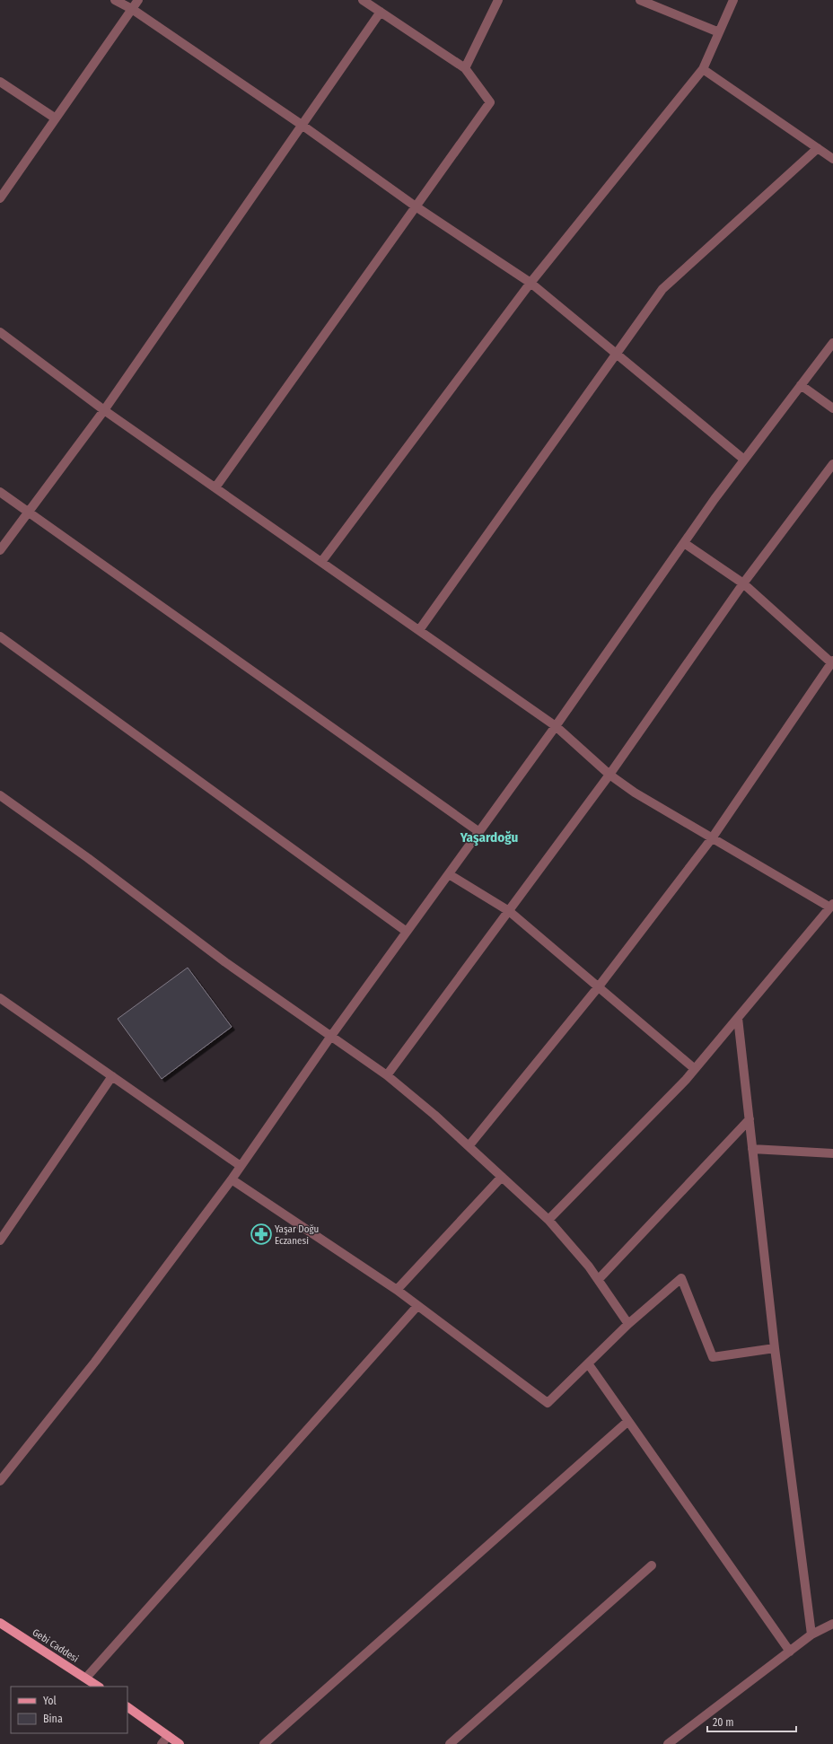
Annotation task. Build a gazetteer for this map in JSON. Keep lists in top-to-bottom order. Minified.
{"streets":{"main road":["Gebi Caddesi"]},"districts":["Yaşardoğu"],"places":{"pharmacy":["Yaşar Doğu Eczanesi"]},"legend":["Yol","Bina"],"scale_bar":"20 m"}
